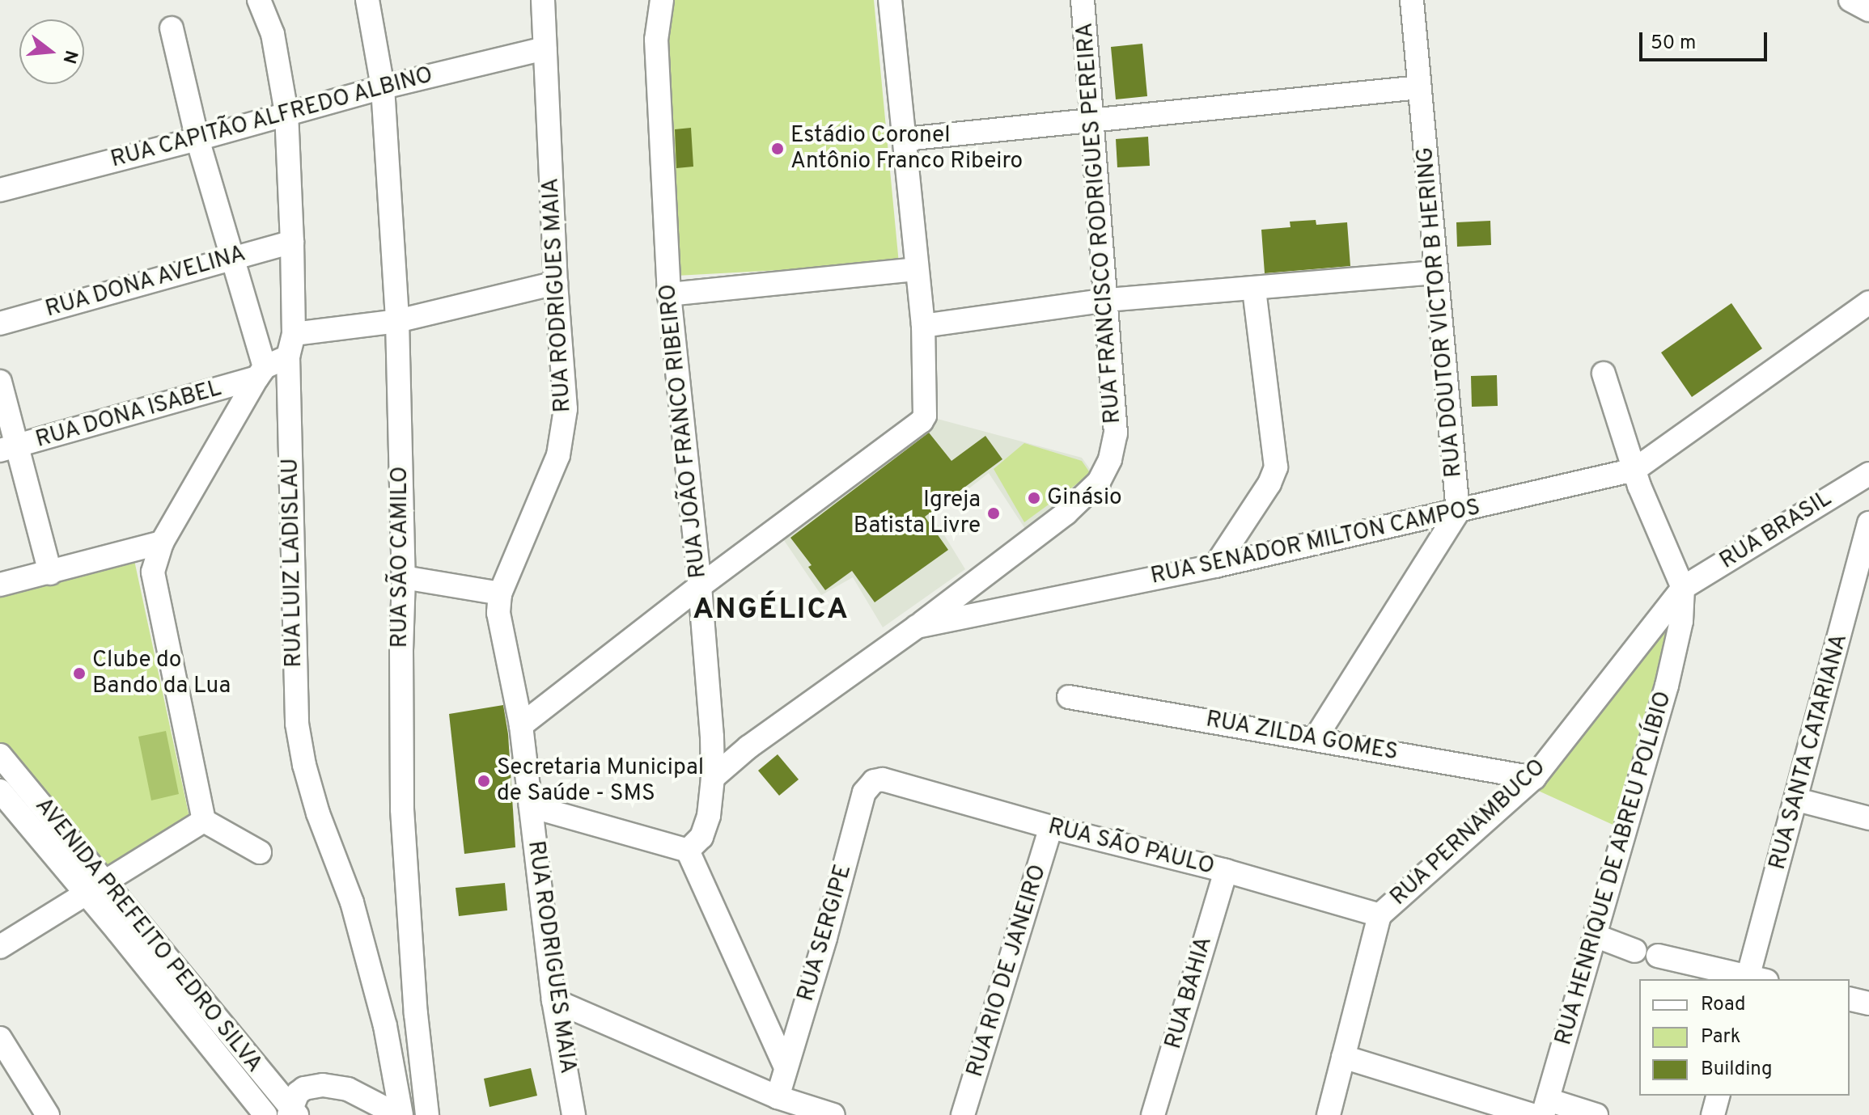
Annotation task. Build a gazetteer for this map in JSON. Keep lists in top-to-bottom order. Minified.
{"streets":{"street":["RUA CAPITÃO ALFREDO ALBINO","RUA FRANCISCO RODRIGUES PEREIRA","RUA DONA AVELINA","RUA RODRIGUES MAIA","RUA DOUTOR VICTOR B HERING","RUA DONA ISABEL","RUA JOÃO FRANCO RIBEIRO","RUA BRASIL","RUA SENADOR MILTON CAMPOS","RUA SÃO CAMILO","RUA LUIZ LADISLAU","RUA ZILDA GOMES","RUA SANTA CATARIANA","RUA PERNAMBUCO","RUA SÃO PAULO","RUA HENRIQUE DE ABREU POLÍBIO","RUA SERGIPE","AVENIDA PREFEITO PEDRO SILVA","RUA RIO DE JANEIRO","RUA BAHIA"]},"crossings":[["RUA CAPITÃO ALFREDO ALBINO","RUA RODRIGUES MAIA"],["RUA CAPITÃO ALFREDO ALBINO","RUA SÃO CAMILO"],["RUA CAPITÃO ALFREDO ALBINO","RUA LUIZ LADISLAU"],["RUA FRANCISCO RODRIGUES PEREIRA","RUA SENADOR MILTON CAMPOS"],["RUA DONA AVELINA","RUA LUIZ LADISLAU"],["RUA DOUTOR VICTOR B HERING","RUA SENADOR MILTON CAMPOS"],["RUA DOUTOR VICTOR B HERING","RUA ZILDA GOMES"],["RUA DONA ISABEL","RUA LUIZ LADISLAU"],["RUA JOÃO FRANCO RIBEIRO","RUA SENADOR MILTON CAMPOS"],["RUA BRASIL","RUA PERNAMBUCO"],["RUA BRASIL","RUA HENRIQUE DE ABREU POLÍBIO"],["RUA ZILDA GOMES","RUA PERNAMBUCO"],["RUA PERNAMBUCO","RUA SÃO PAULO"],["RUA PERNAMBUCO","RUA HENRIQUE DE ABREU POLÍBIO"],["RUA SÃO PAULO","RUA SERGIPE"],["RUA SÃO PAULO","RUA RIO DE JANEIRO"],["RUA SÃO PAULO","RUA BAHIA"]],"districts":["ANGÉLICA"],"places":["Estádio Coronel Antônio Franco Ribeiro","Ginásio","Igreja Batista Livre","Clube do Bando da Lua","Secretaria Municipal de Saúde - SMS"],"legend":["Road","Park","Building"],"scale_bar":"50 m","north":"right"}
